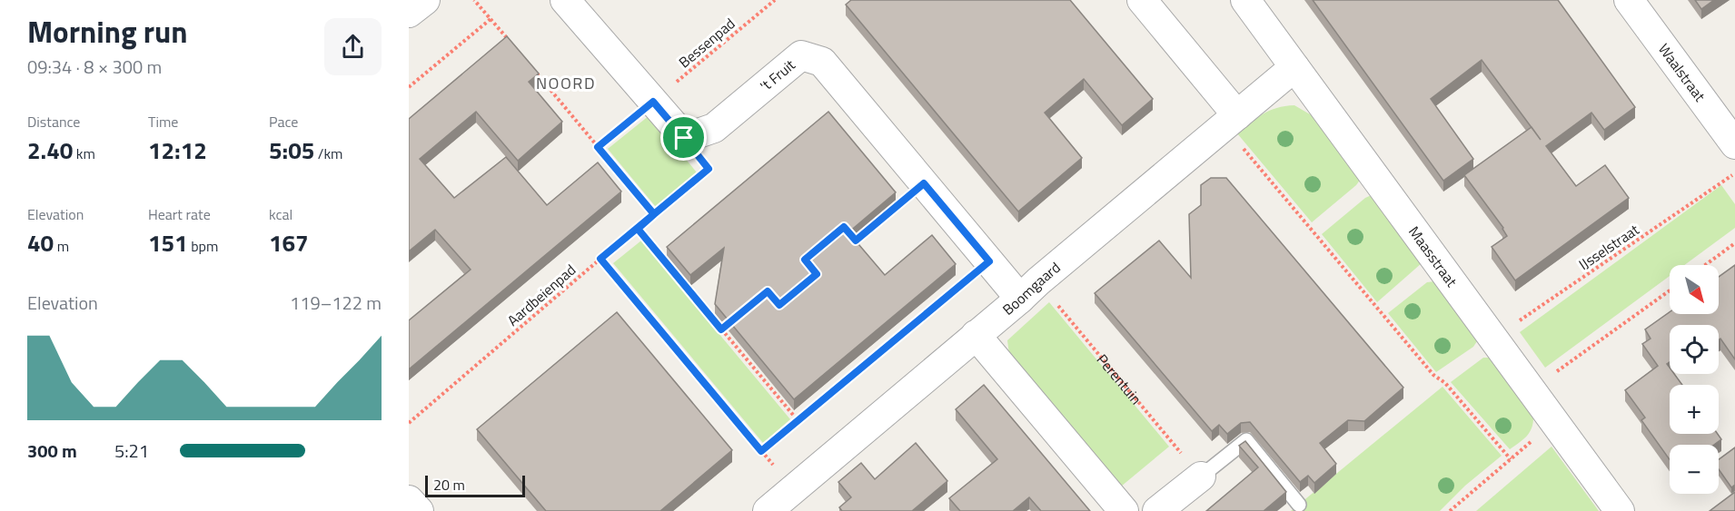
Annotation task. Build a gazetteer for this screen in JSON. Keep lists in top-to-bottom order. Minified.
{"streets":{"street":["Waalstraat","'t Fruit","Maasstraat","Boomgaard"],"path":["Bessenpad","IJsselstraat","Aardbeienpad","Perentuin"]},"crossings":[["'t Fruit","Boomgaard"],["'t Fruit","Aardbeienpad"],["'t Fruit","Perentuin"],["IJsselstraat","Maasstraat"],["Maasstraat","Boomgaard"],["Boomgaard","Perentuin"]],"districts":["NOORD"],"scale_bar":"20 m","north":"bottom right","page":{"heading":["Morning run","09:34 · 8 × 300 m"],"stats":[["Distance","2.40 km"],["Time","12:12"],["Pace","5:05 /km"],["Elevation","40 m"],["Heart rate","151 bpm"],["kcal","167"]],"map_buttons":["+","−"],"chart":["Elevation","119–122 m"],"list":[{"name":"300 m","note":"5:21"}],"scale":"20 m"}}
